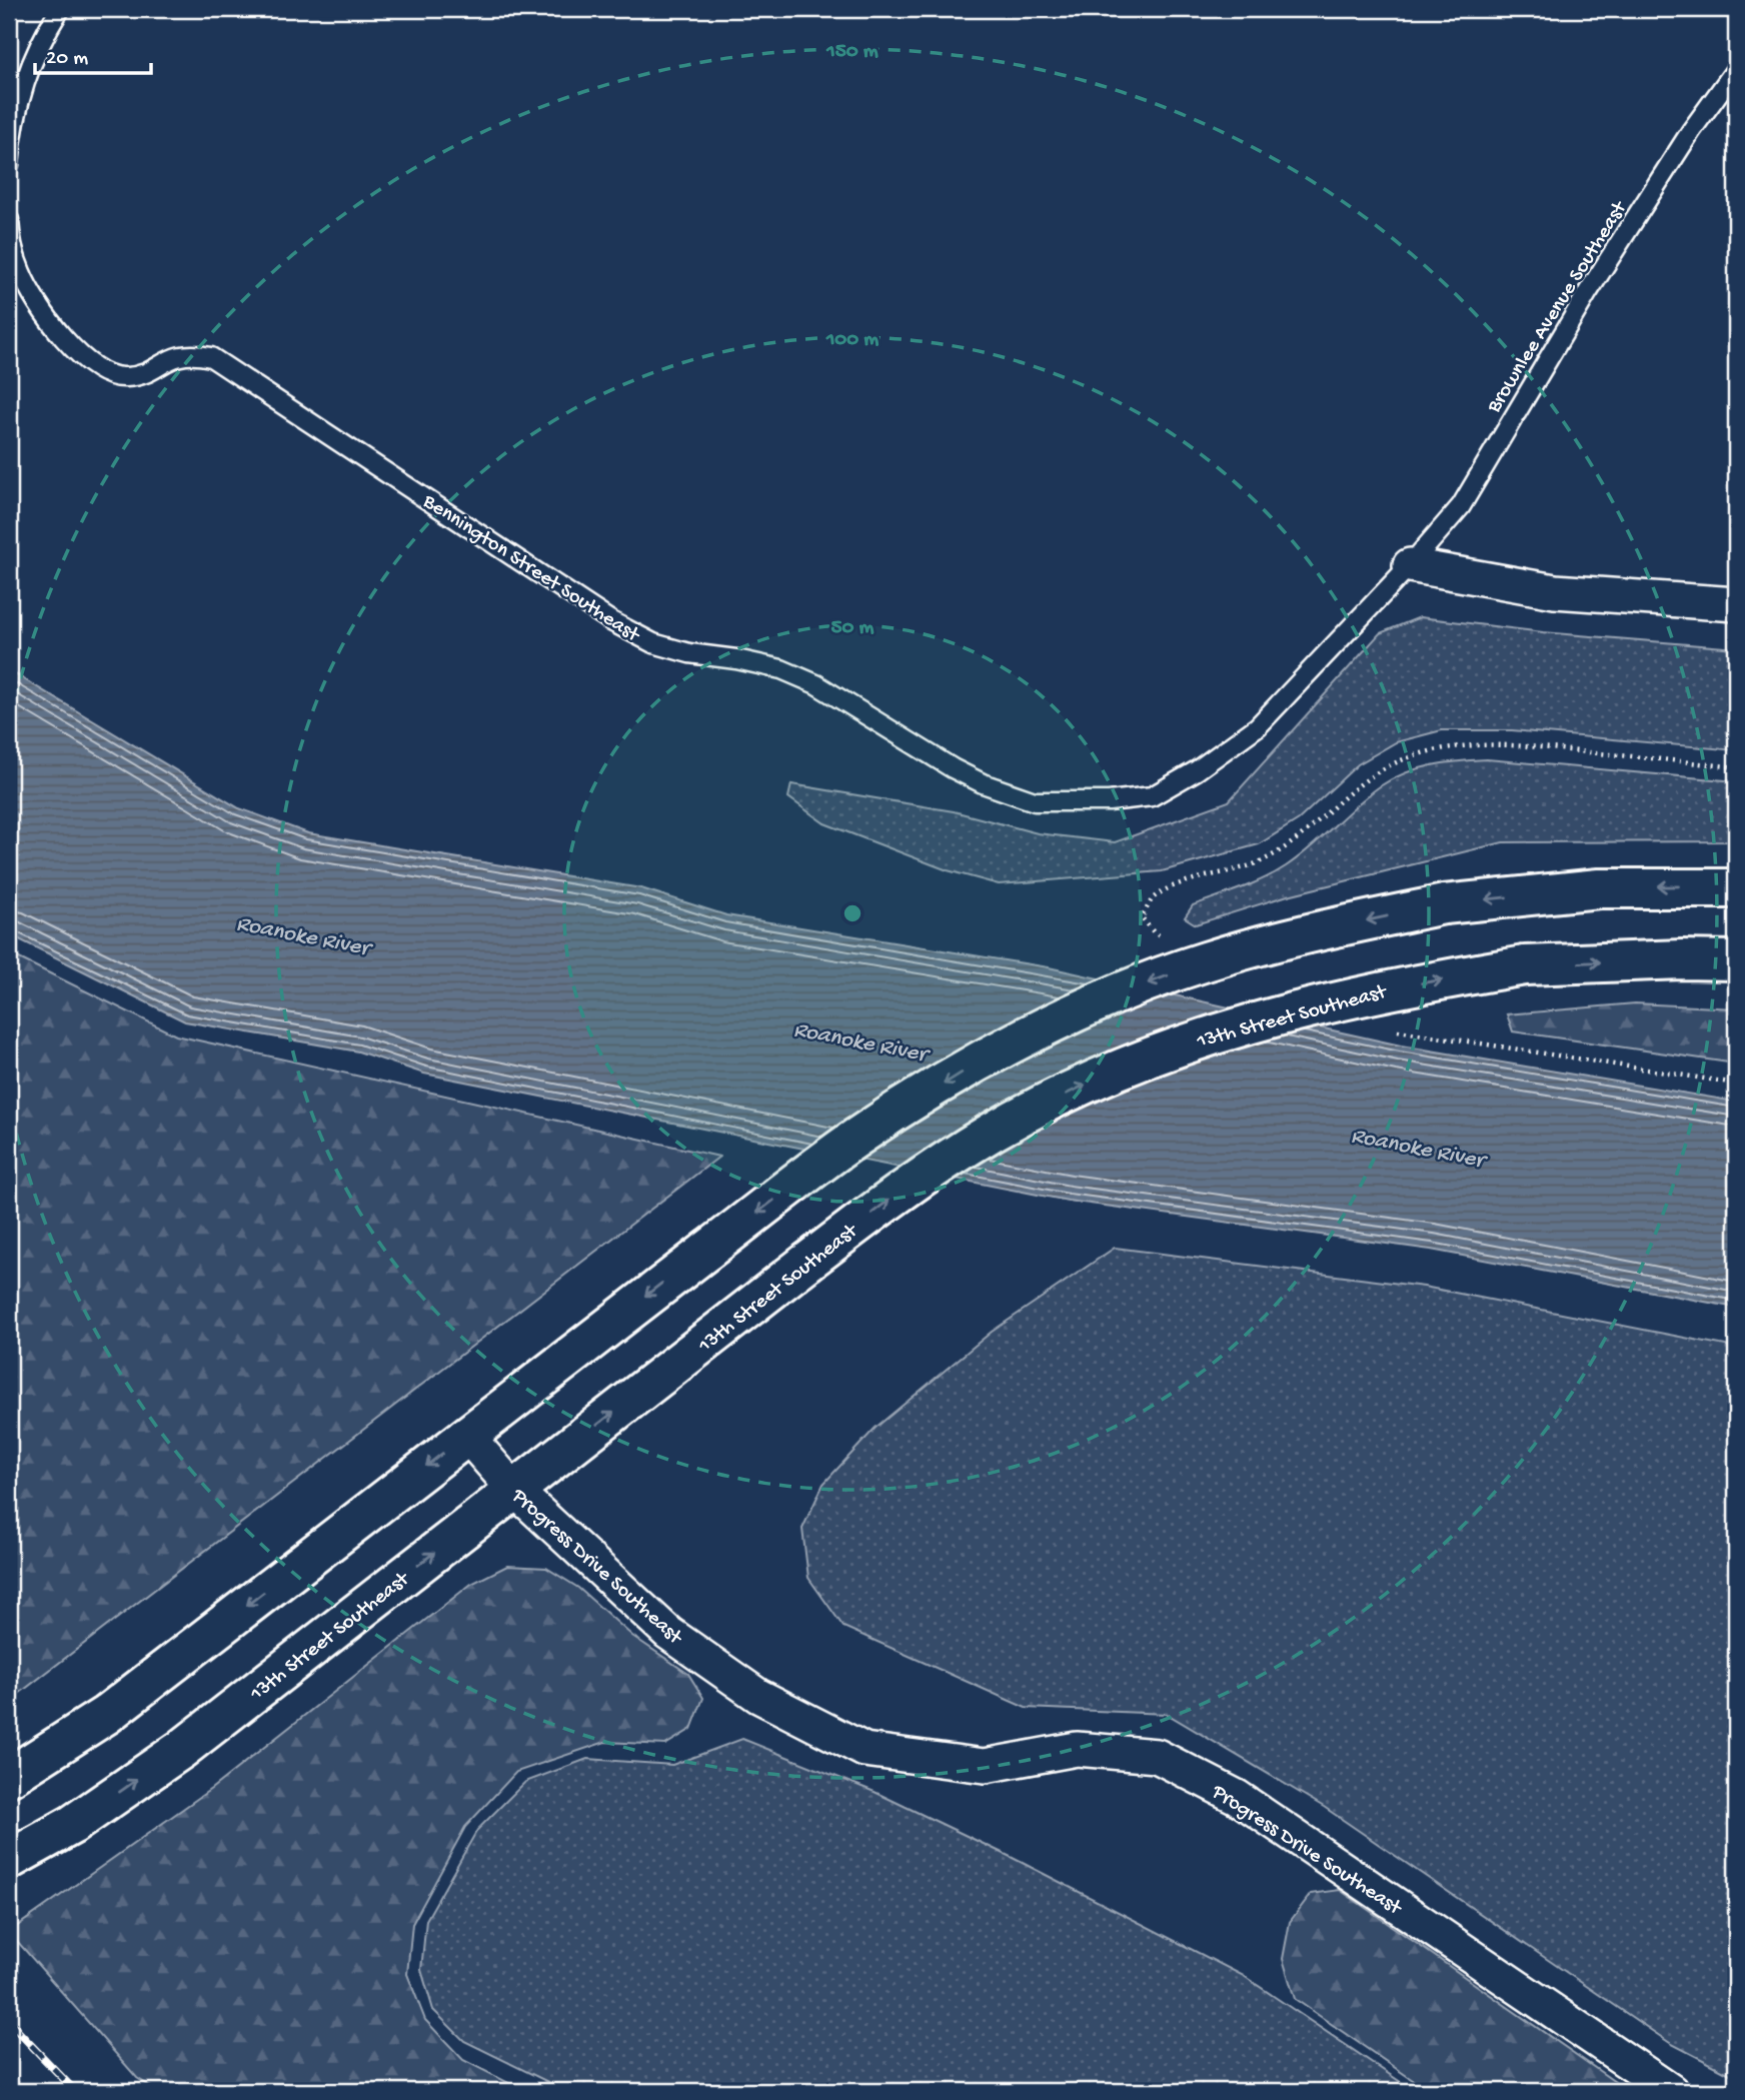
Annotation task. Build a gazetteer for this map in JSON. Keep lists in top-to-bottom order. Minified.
{"streets":{"main road":["13th Street Southeast"],"street":["Progress Drive Southeast"],"lane":["Brownlee Avenue Southeast","Bennington Street Southeast"]},"crossings":[["Brownlee Avenue Southeast","Bennington Street Southeast"],["13th Street Southeast","Progress Drive Southeast"]],"water":["Roanoke River"],"scale_bar":"20 m","rings":["150 m","100 m","50 m"]}
